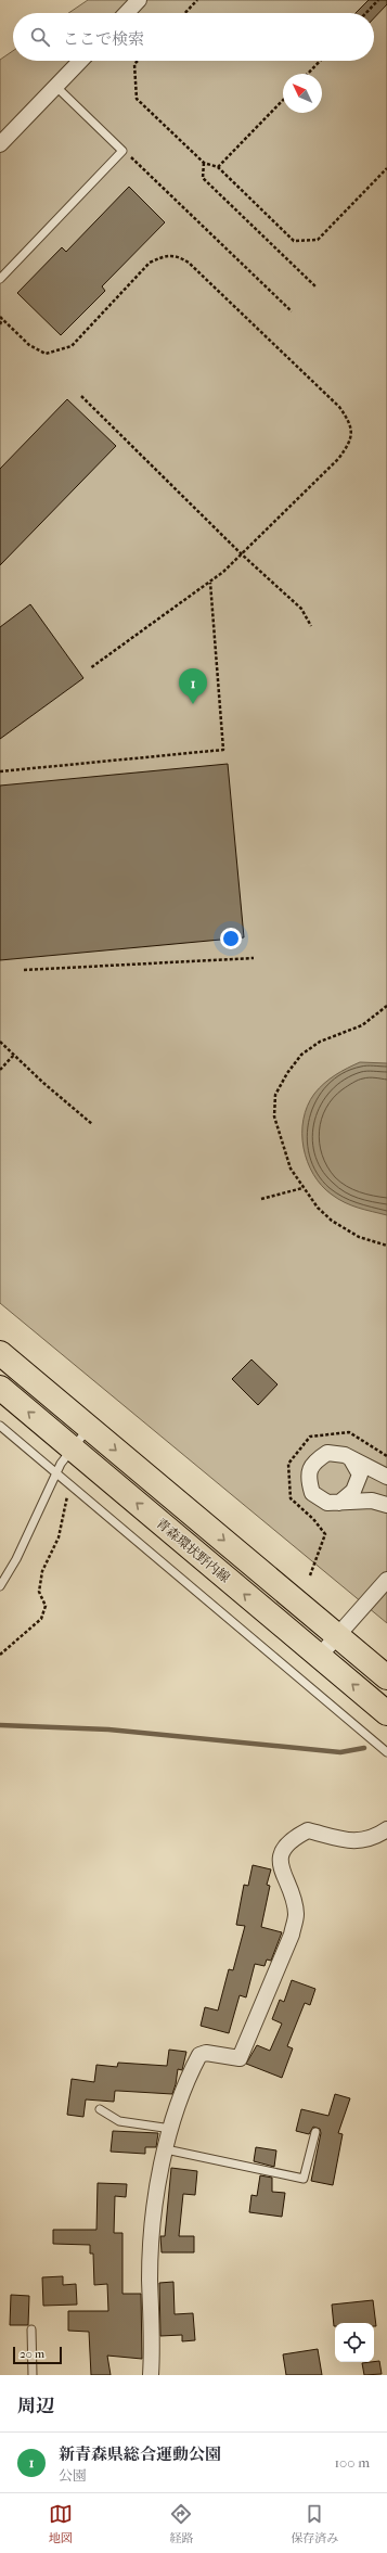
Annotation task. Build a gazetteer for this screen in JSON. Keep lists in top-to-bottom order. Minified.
{"streets":{"main road":["青森環状野内線"]},"scale_bar":"20 m","north":"top left","page":{"search":"ここで検索","pins":"1","scale":"20 m","heading":"周辺","list":[{"mark":"1","name":"新青森県総合運動公園","note":"公園","value":"100 m"}],"nav":["地図","経路","保存済み"]}}
